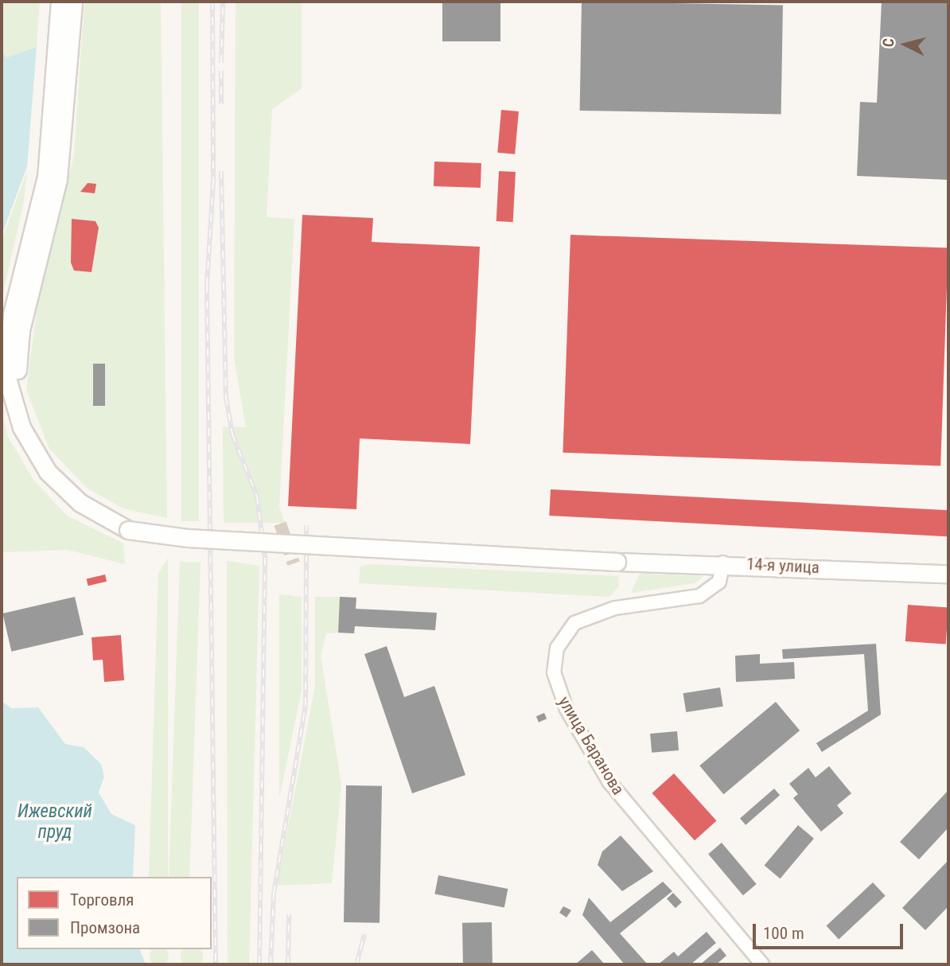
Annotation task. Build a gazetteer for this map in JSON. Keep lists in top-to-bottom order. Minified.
{"streets":{"main road":["14-я улица"],"street":["улица Баранова"]},"crossings":[["14-я улица","улица Баранова"]],"water":["Ижевский пруд"],"legend":["Торговля","Промзона"],"scale_bar":"100 m","north":"left"}
